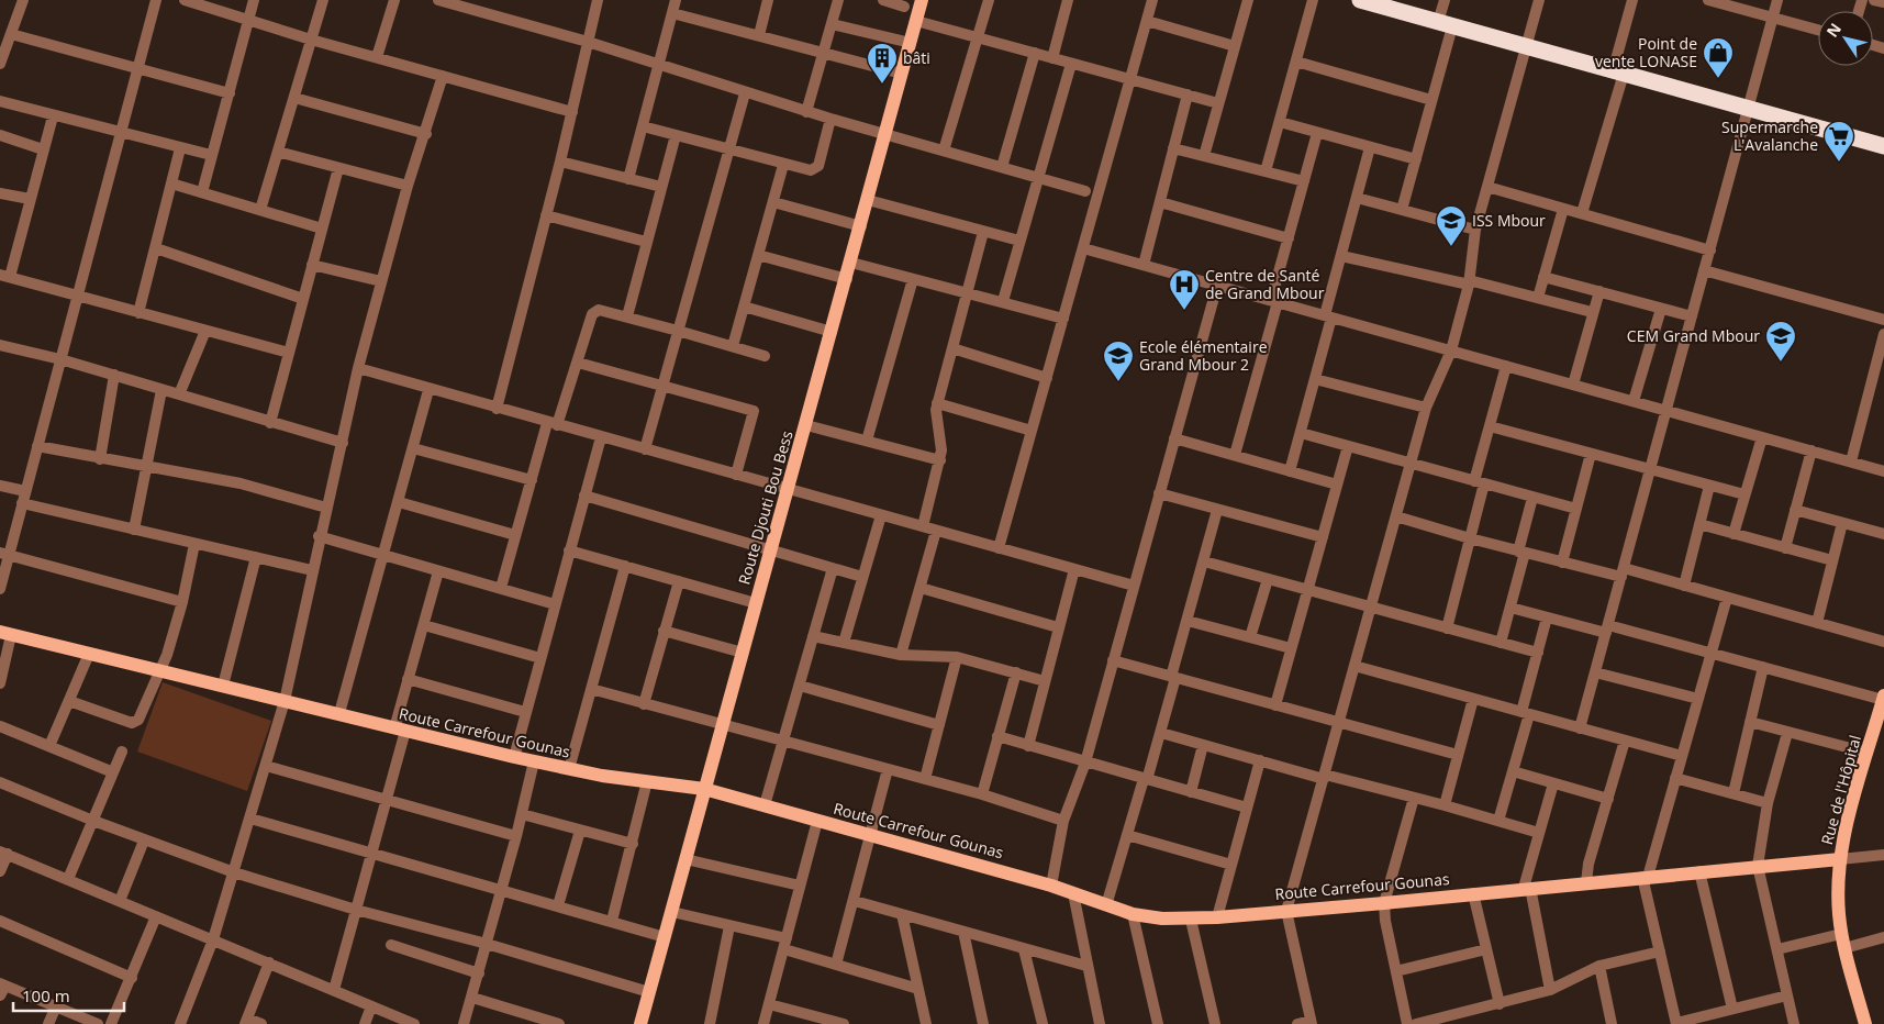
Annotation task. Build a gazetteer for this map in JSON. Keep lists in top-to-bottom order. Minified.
{"streets":{"main road":["Route Djouti Bou Bess","Route Carrefour Gounas","Rue de l'Hôpital"]},"crossings":[["Route Djouti Bou Bess","Route Carrefour Gounas"],["Route Carrefour Gounas","Rue de l'Hôpital"]],"places":{"shop":["Point de vente LONASE"],"building":["bâti"],"supermarket":["Supermarche L'Avalanche"],"school or university":["ISS Mbour","CEM Grand Mbour","Ecole élémentaire Grand Mbour 2"],"hospital":["Centre de Santé de Grand Mbour"]},"scale_bar":"100 m","north":"top left"}
